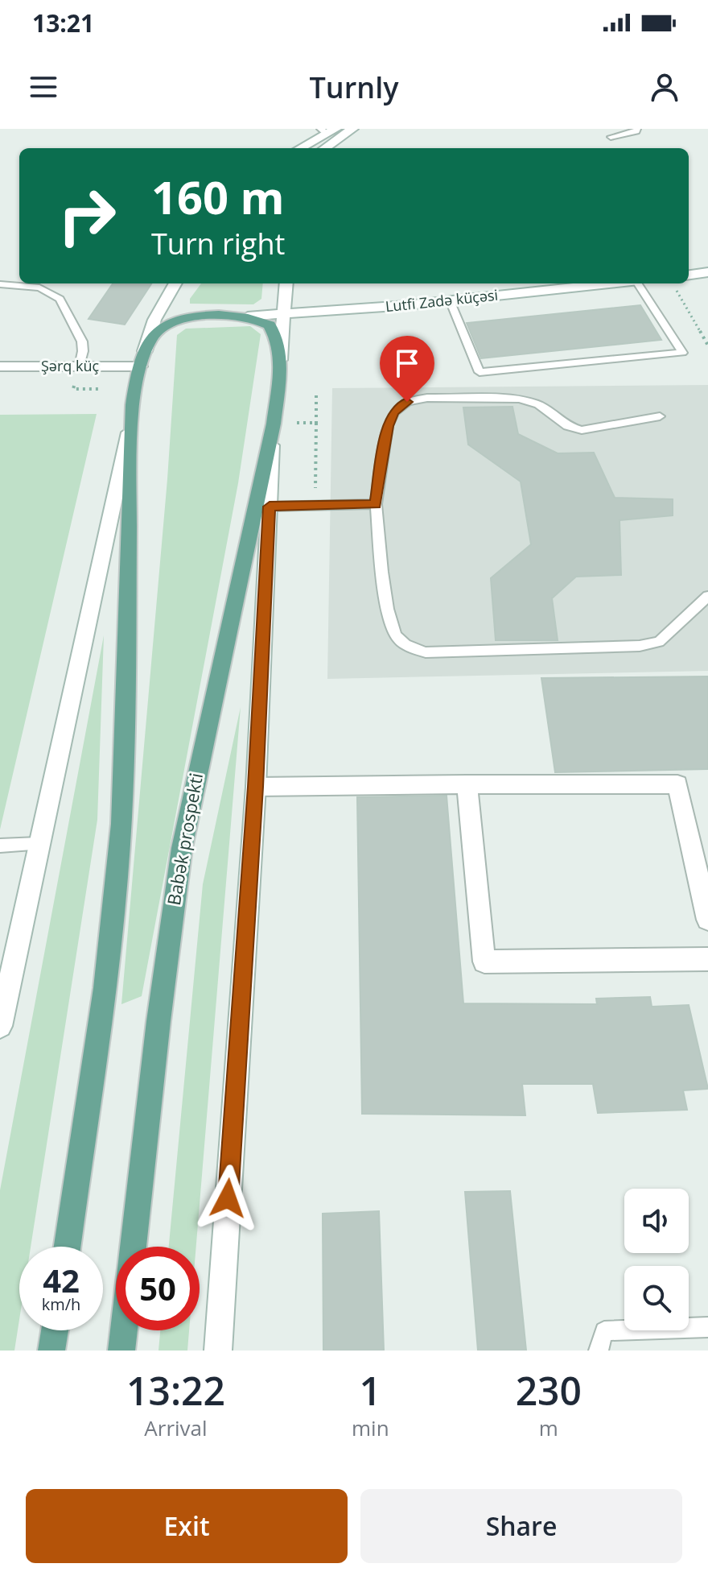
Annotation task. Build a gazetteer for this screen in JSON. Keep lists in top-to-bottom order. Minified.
{"streets":{"main road":["Lutfi Zadə küçəsi","Şərq küç","Babək prospekti"]},"crossings":[["Lutfi Zadə küçəsi","Babək prospekti"]],"page":{"status":"13:21","header":"Turnly","turn":["160 m","Turn right"],"speed":"42 km/h","limit":"50","eta":["13:22","Arrival","1","min","230","m"],"buttons":["Exit","Share"]}}
